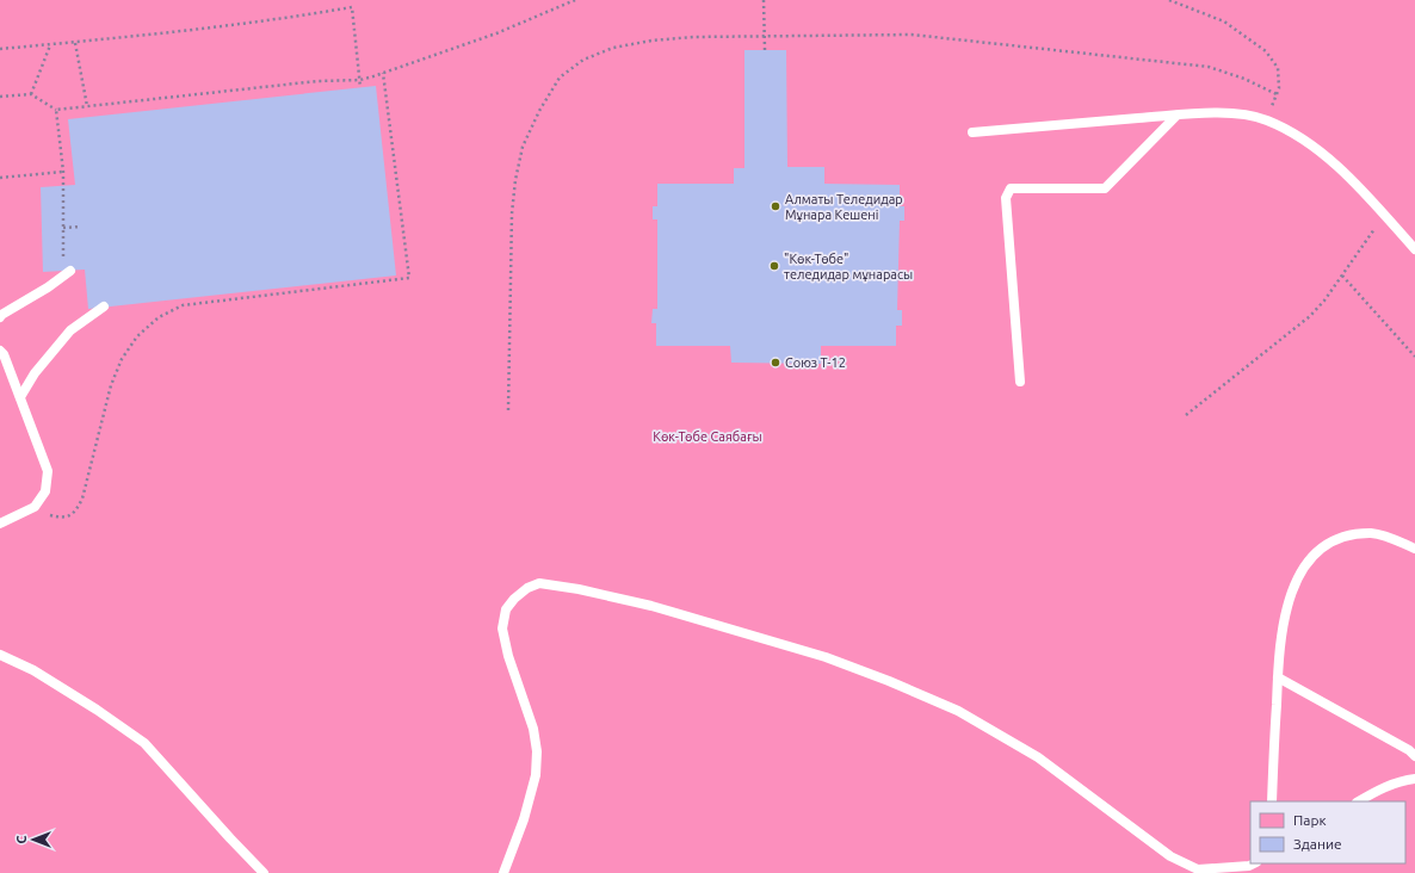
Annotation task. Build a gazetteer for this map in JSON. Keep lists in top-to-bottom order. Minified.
{"parks":["Көк-Төбе Саябағы"],"places":["Алматы Теледидар Мұнара Кешені","\"Көк-Төбе\" теледидар мұнарасы","Союз Т-12"],"legend":["Парк","Здание"],"north":"left"}
